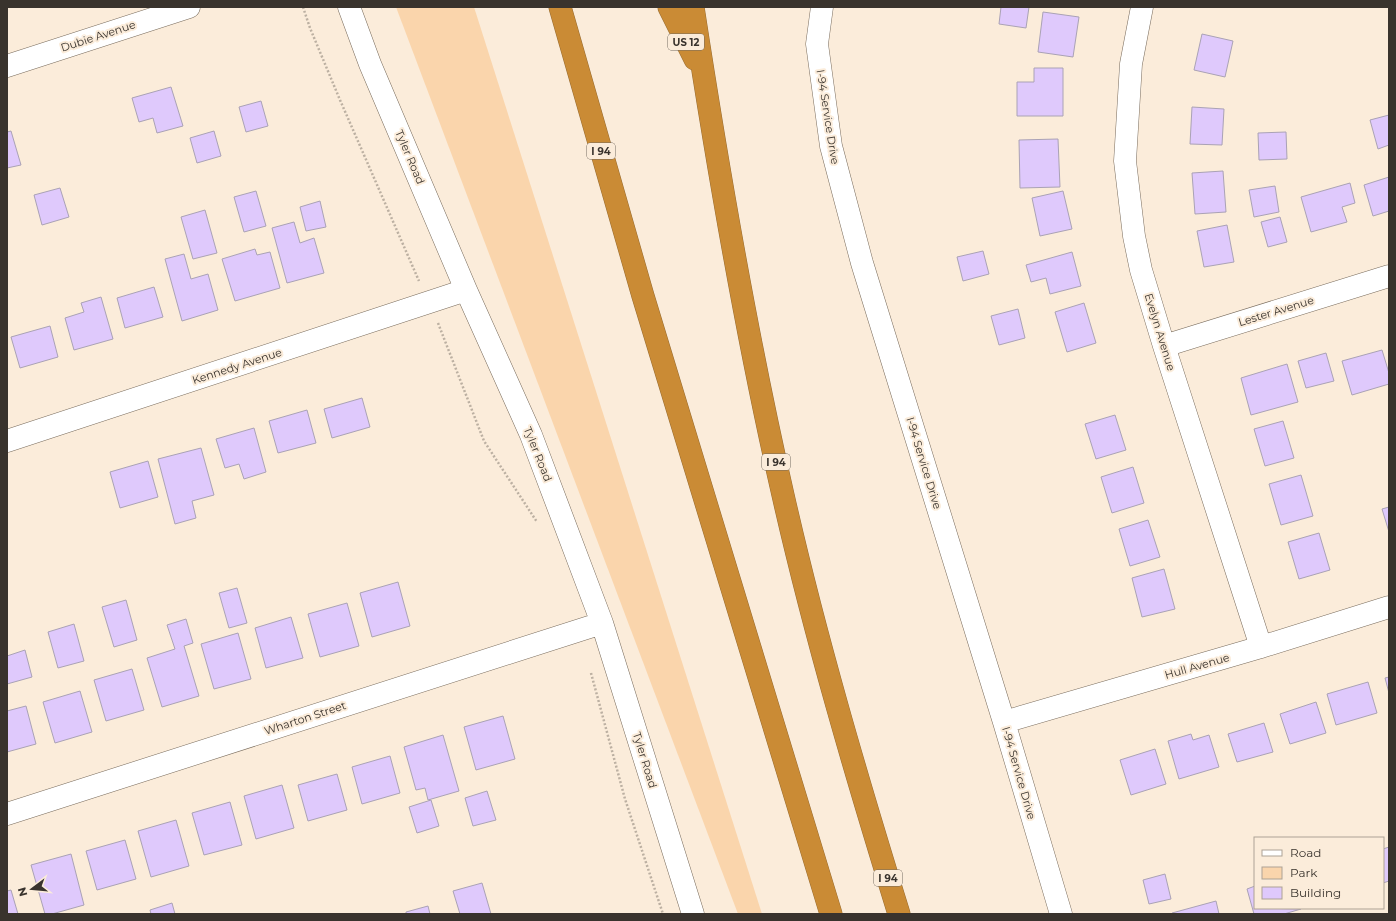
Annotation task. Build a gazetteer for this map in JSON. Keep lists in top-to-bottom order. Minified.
{"streets":{"highway":["US 12","I 94"],"street":["Dubie Avenue","I-94 Service Drive","Tyler Road","Lester Avenue","Evelyn Avenue","Kennedy Avenue","Hull Avenue","Wharton Street"]},"crossings":[["US 12","I 94"],["I-94 Service Drive","Hull Avenue"],["Tyler Road","Kennedy Avenue"],["Tyler Road","Wharton Street"],["Lester Avenue","Evelyn Avenue"],["Evelyn Avenue","Hull Avenue"]],"legend":["Road","Park","Building"],"north":"left"}
